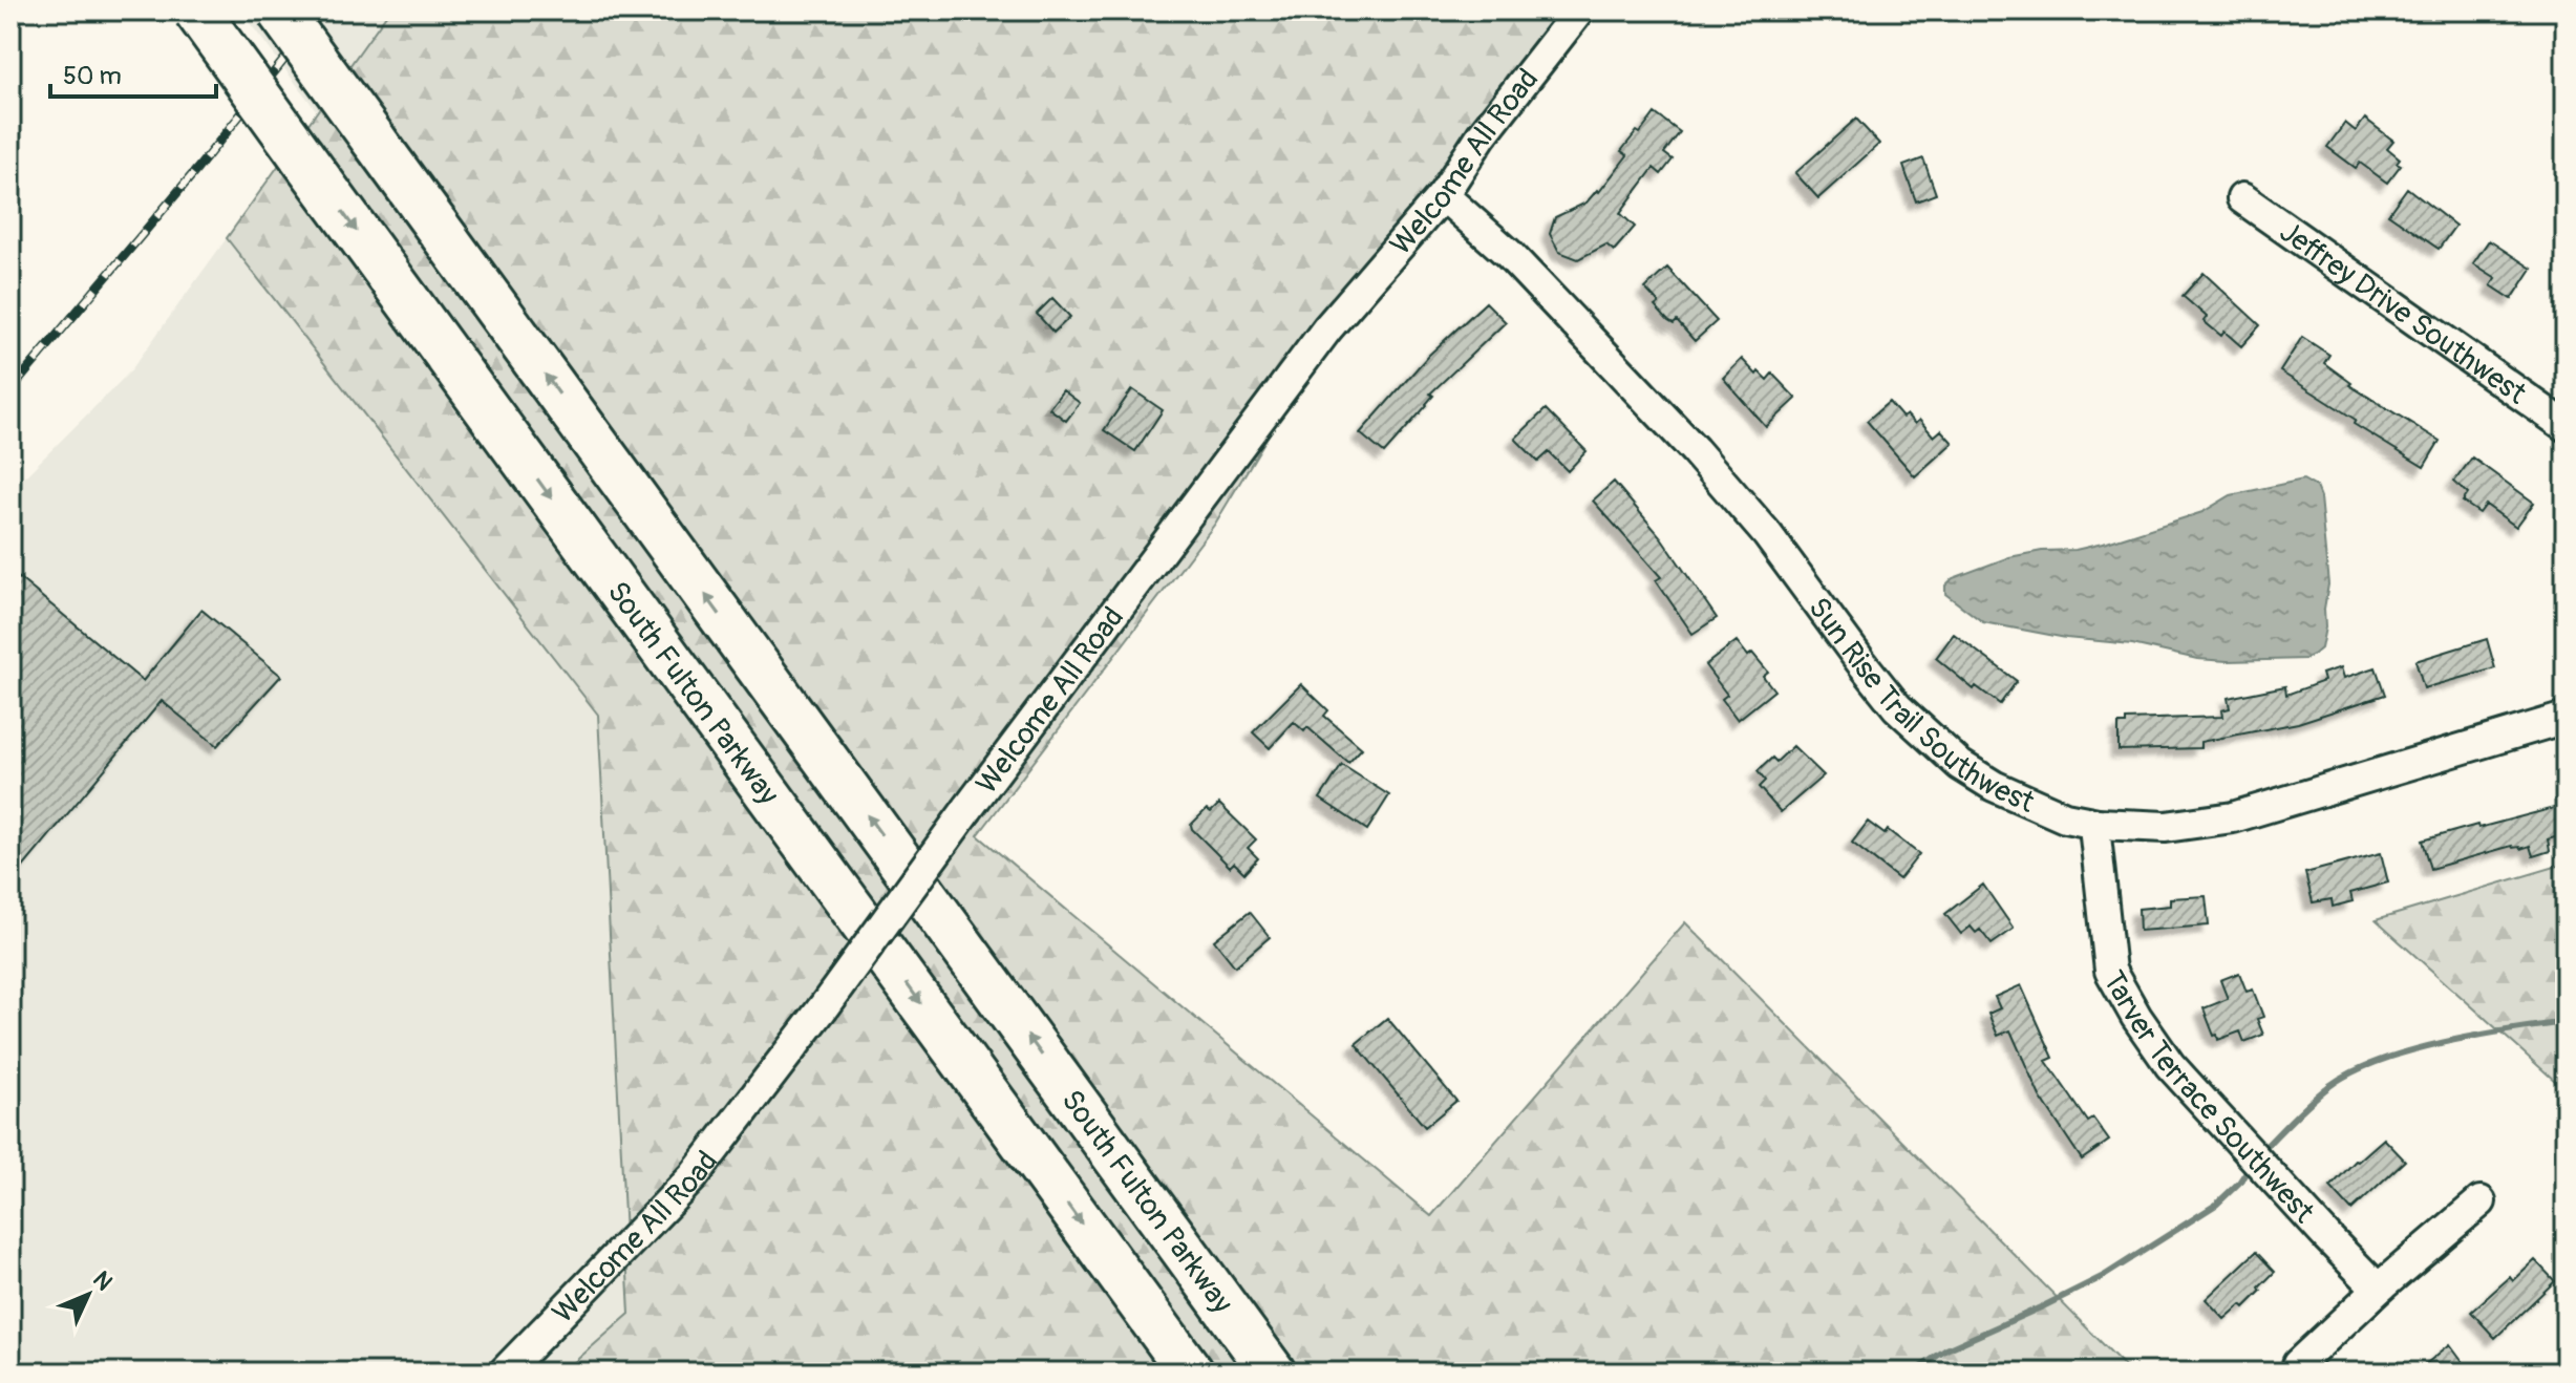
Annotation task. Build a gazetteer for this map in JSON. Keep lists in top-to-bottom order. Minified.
{"streets":{"highway":["South Fulton Parkway"],"street":["Welcome All Road","Jeffrey Drive Southwest","Sun Rise Trail Southwest","Tarver Terrace Southwest"]},"crossings":[["Welcome All Road","Sun Rise Trail Southwest"],["Sun Rise Trail Southwest","Tarver Terrace Southwest"]],"scale_bar":"50 m","north":"top right"}
